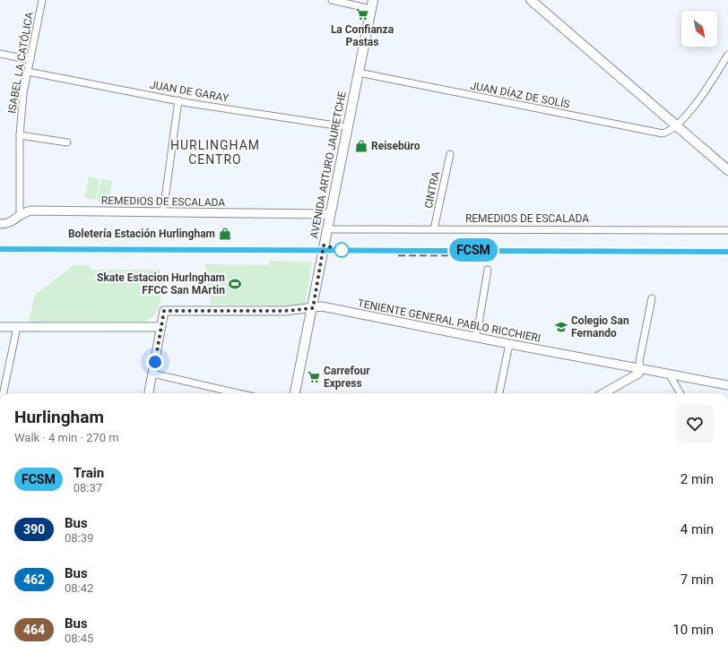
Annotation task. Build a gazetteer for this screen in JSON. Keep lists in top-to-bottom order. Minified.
{"streets":{"main road":["AVENIDA ARTURO JAURETCHE"],"street":["ISABEL LA CATÓLICA","JUAN DE GARAY","JUAN DÍAZ DE SOLÍS","CINTRA","REMEDIOS DE ESCALADA","TENIENTE GENERAL PABLO RICCHIERI"]},"crossings":[["ISABEL LA CATÓLICA","JUAN DE GARAY"],["ISABEL LA CATÓLICA","REMEDIOS DE ESCALADA"],["JUAN DE GARAY","AVENIDA ARTURO JAURETCHE"],["JUAN DÍAZ DE SOLÍS","AVENIDA ARTURO JAURETCHE"],["AVENIDA ARTURO JAURETCHE","REMEDIOS DE ESCALADA"],["AVENIDA ARTURO JAURETCHE","TENIENTE GENERAL PABLO RICCHIERI"],["CINTRA","REMEDIOS DE ESCALADA"]],"districts":["HURLINGHAM CENTRO"],"places":{"supermarket":["La Confianza Pastas","Carrefour Express"],"shop":["Reisebüro","Boletería Estación Hurlingham"],"sports":["Skate Estacion Hurlngham FFCC San MArtin"],"school or university":["Colegio San Fernando"]},"north":"bottom right","page":{"on_map":"FCSM","heading":["Hurlingham","Walk · 4 min · 270 m"],"list":[{"mark":"FCSM","name":"Train","note":"08:37","value":"2 min"},{"mark":"390","name":"Bus","note":"08:39","value":"4 min"},{"mark":"462","name":"Bus","note":"08:42","value":"7 min"},{"mark":"464","name":"Bus","note":"08:45","value":"10 min"}]}}
